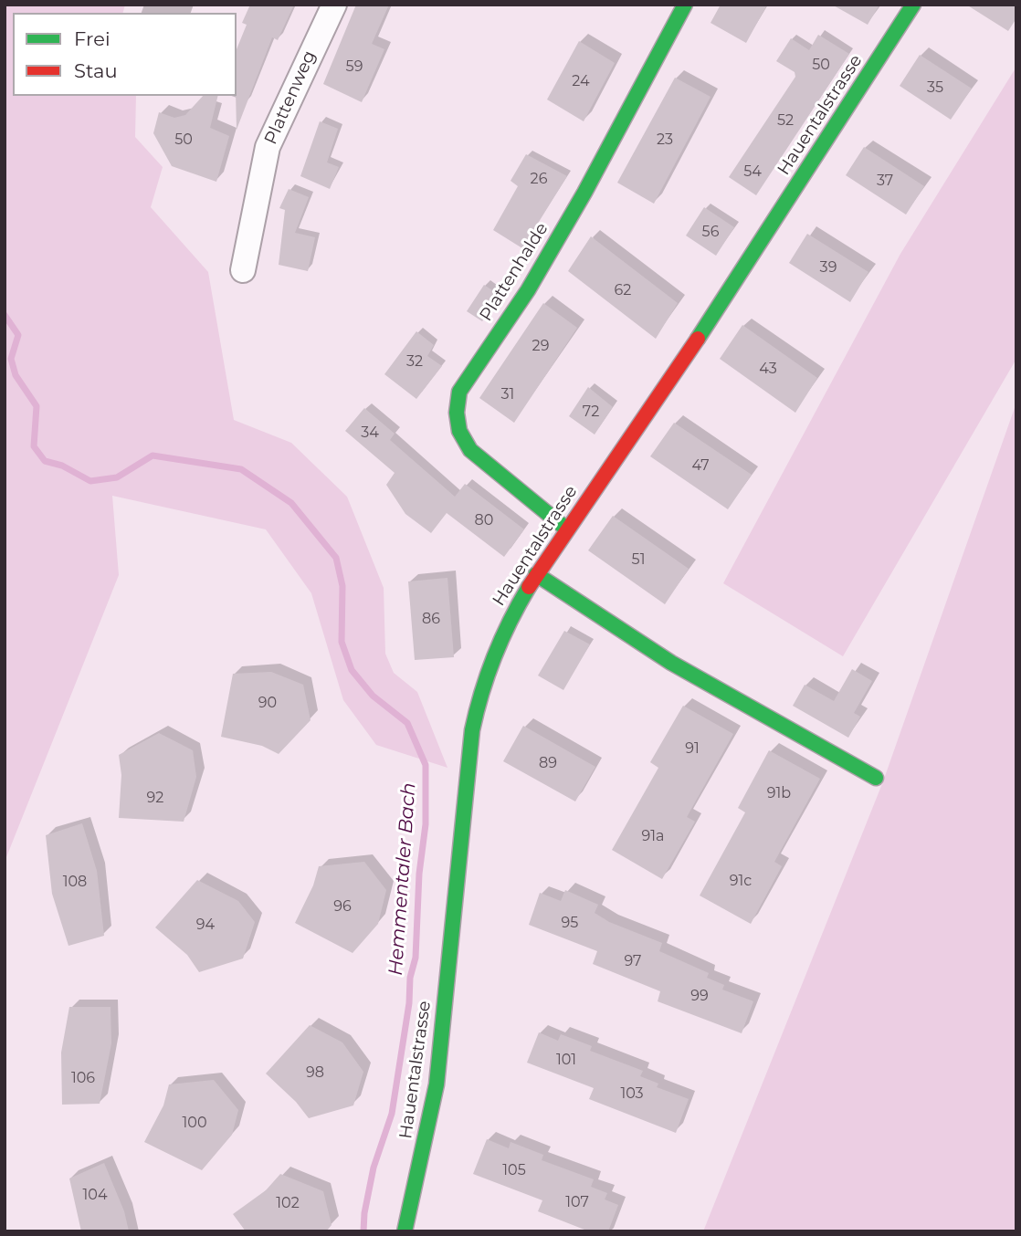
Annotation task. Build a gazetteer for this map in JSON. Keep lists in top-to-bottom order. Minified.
{"streets":{"street":["Plattenweg","Hauentalstrasse","Plattenhalde"]},"crossings":[["Hauentalstrasse","Plattenhalde"]],"water":["Hemmentaler Bach"],"house_numbers":["50","59","24","35","52","50","23","54","26","37","56","39","62","29","32","43","31","72","34","47","80","51","86","90","91","89","91b","92","91a","91c","108","96","95","94","97","99","101","98","106","103","100","105","104","107","102"],"legend":["Frei","Stau"]}
